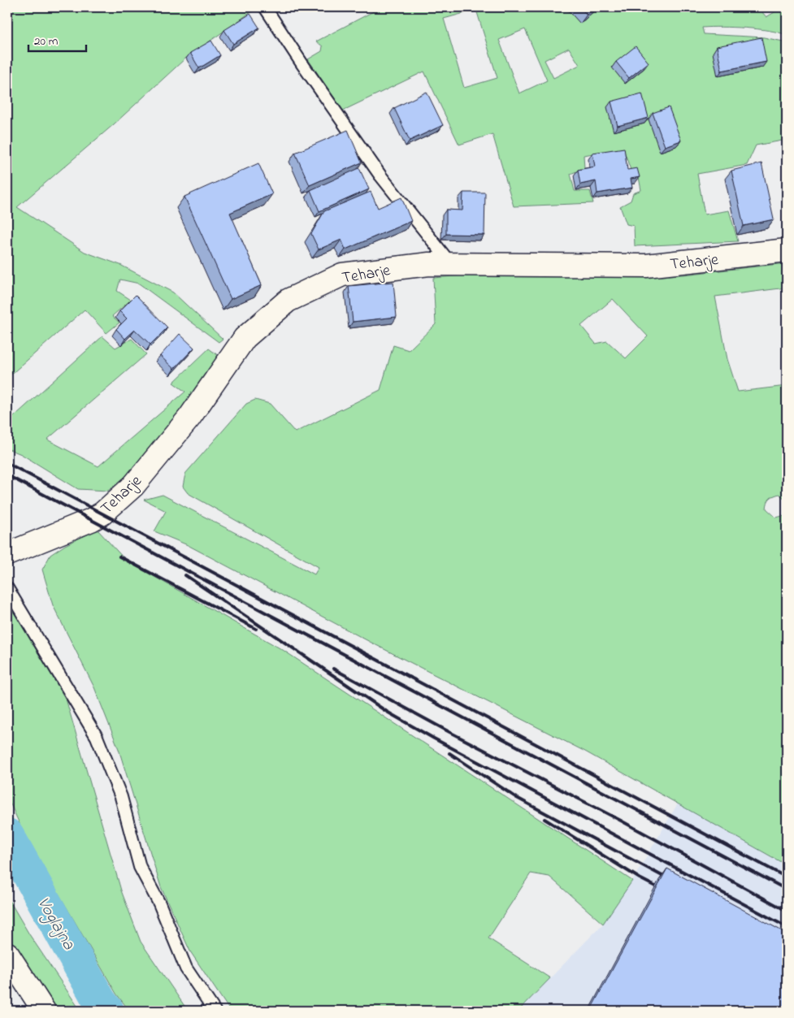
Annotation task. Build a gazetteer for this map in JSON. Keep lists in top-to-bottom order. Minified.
{"streets":{"street":["Teharje"]},"water":["Voglajna"],"scale_bar":"20 m"}
